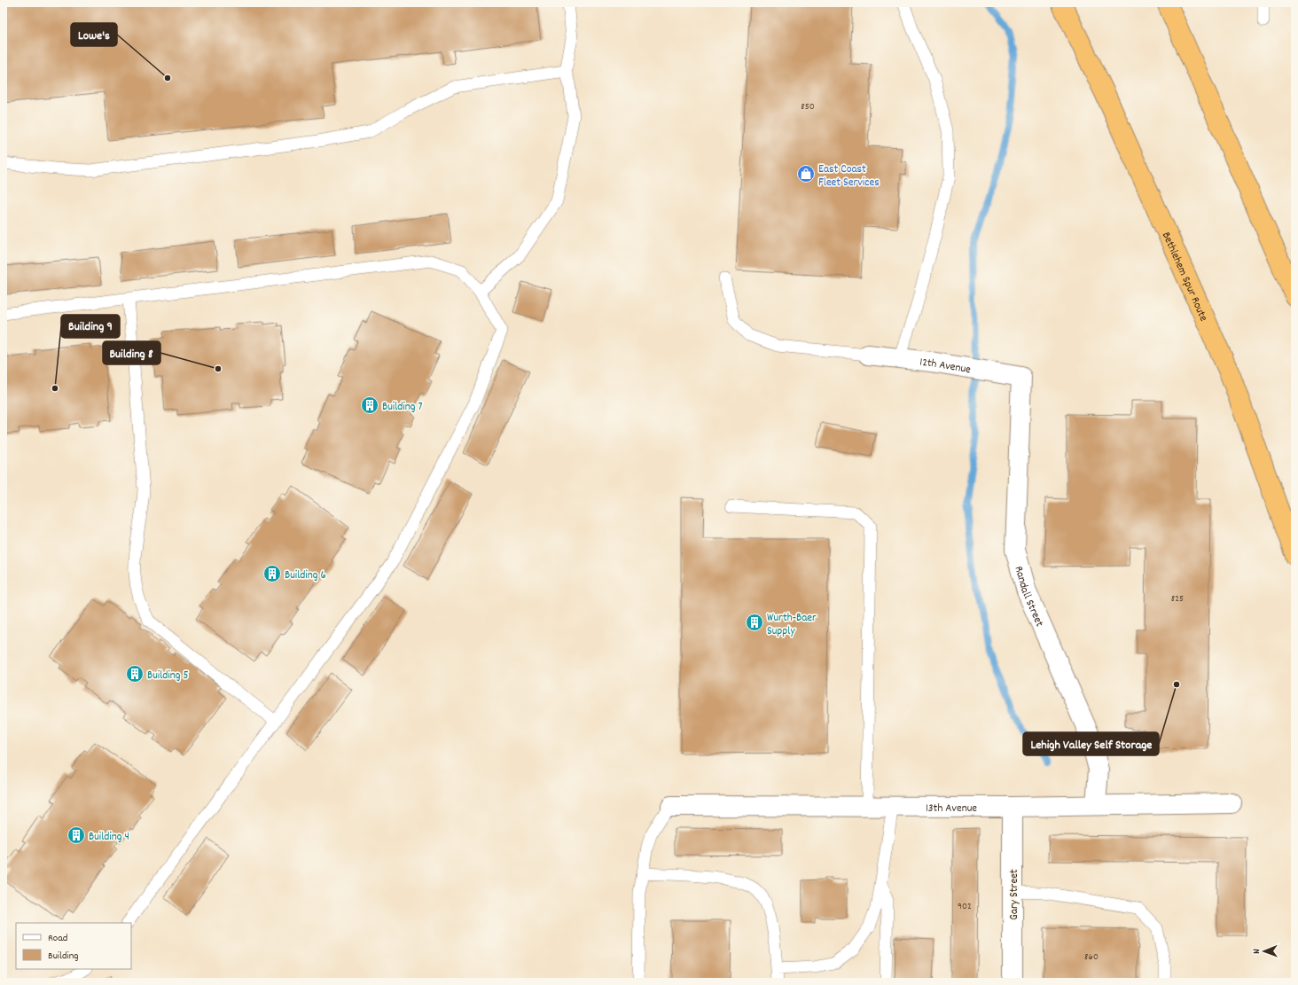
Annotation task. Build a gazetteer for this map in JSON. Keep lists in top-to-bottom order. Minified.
{"streets":{"highway":["Bethlehem Spur Route"],"street":["12th Avenue","Randall Street","13th Avenue","Gary Street"]},"crossings":[["12th Avenue","Randall Street"],["Randall Street","13th Avenue"],["13th Avenue","Gary Street"]],"places":{"other":["Lowe's","Building 8","Building 9","Lehigh Valley Self Storage"],"shop":["East Coast Fleet Services"],"building":["Building 7","Building 6","Wurth-Baer Supply","Building 5","Building 4"]},"house_numbers":["850","825","902","860"],"legend":["Road","Building"],"north":"left"}
